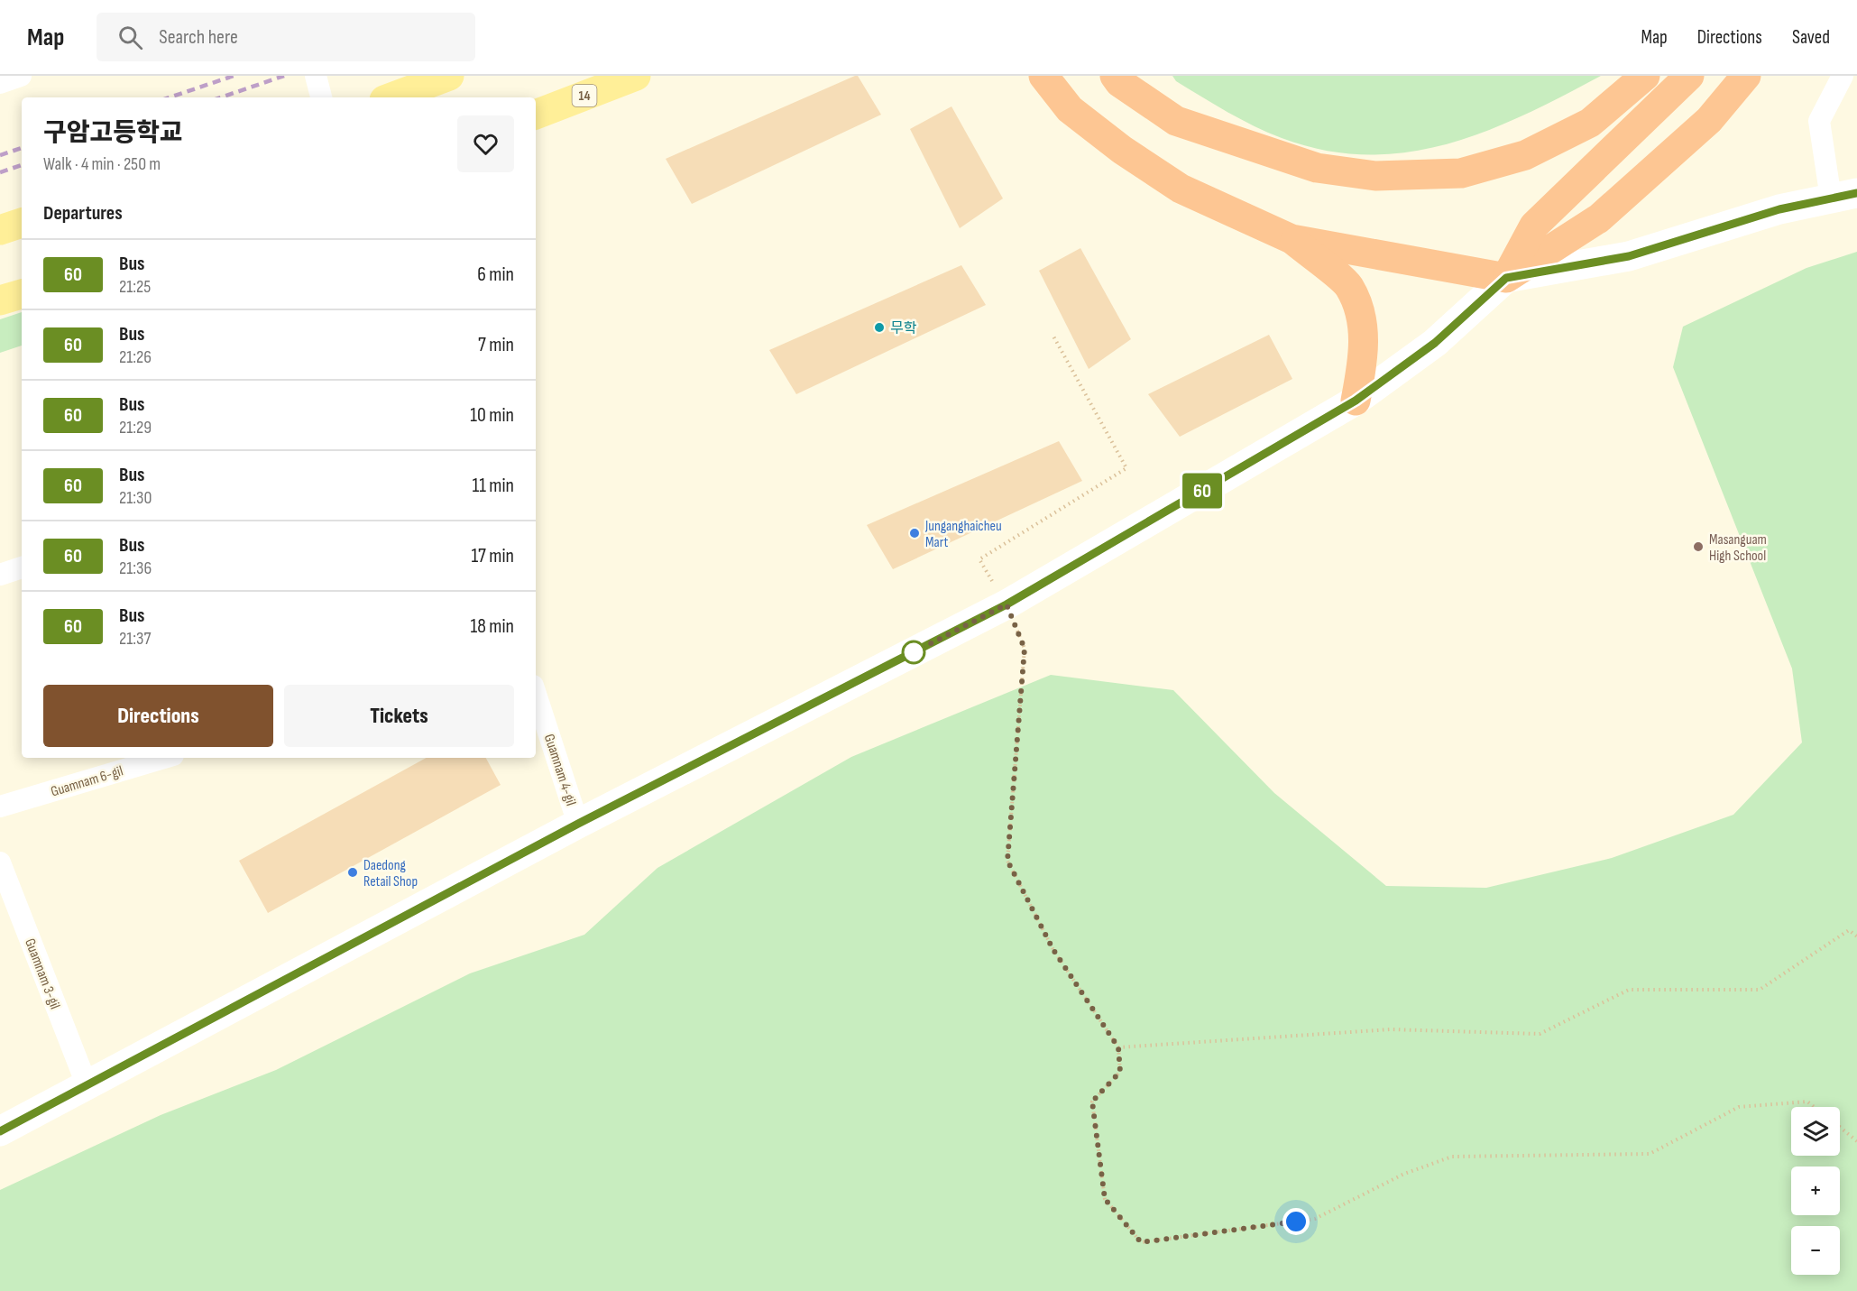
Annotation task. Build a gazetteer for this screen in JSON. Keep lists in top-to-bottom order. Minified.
{"streets":{"main road":["14"],"street":["Guamnam 4-gil","Guamnam 6-gil","Guamnam 3-gil"]},"places":["무학","Junganghaicheu Mart","Masanguam High School","Daedong Retail Shop"],"lines":["bus line 60"],"page":{"header":"Map","search":"Search here","nav":["Map","Directions","Saved"],"on_map":"60","heading":[["구암고등학교","Walk · 4 min · 250 m"],"Departures"],"list":[{"mark":"60","name":"Bus","note":"21:25","value":"6 min"},{"mark":"60","name":"Bus","note":"21:26","value":"7 min"},{"mark":"60","name":"Bus","note":"21:29","value":"10 min"},{"mark":"60","name":"Bus","note":"21:30","value":"11 min"},{"mark":"60","name":"Bus","note":"21:36","value":"17 min"},{"mark":"60","name":"Bus","note":"21:37","value":"18 min"}],"buttons":["Directions","Tickets"],"map_buttons":["+","−"]}}
